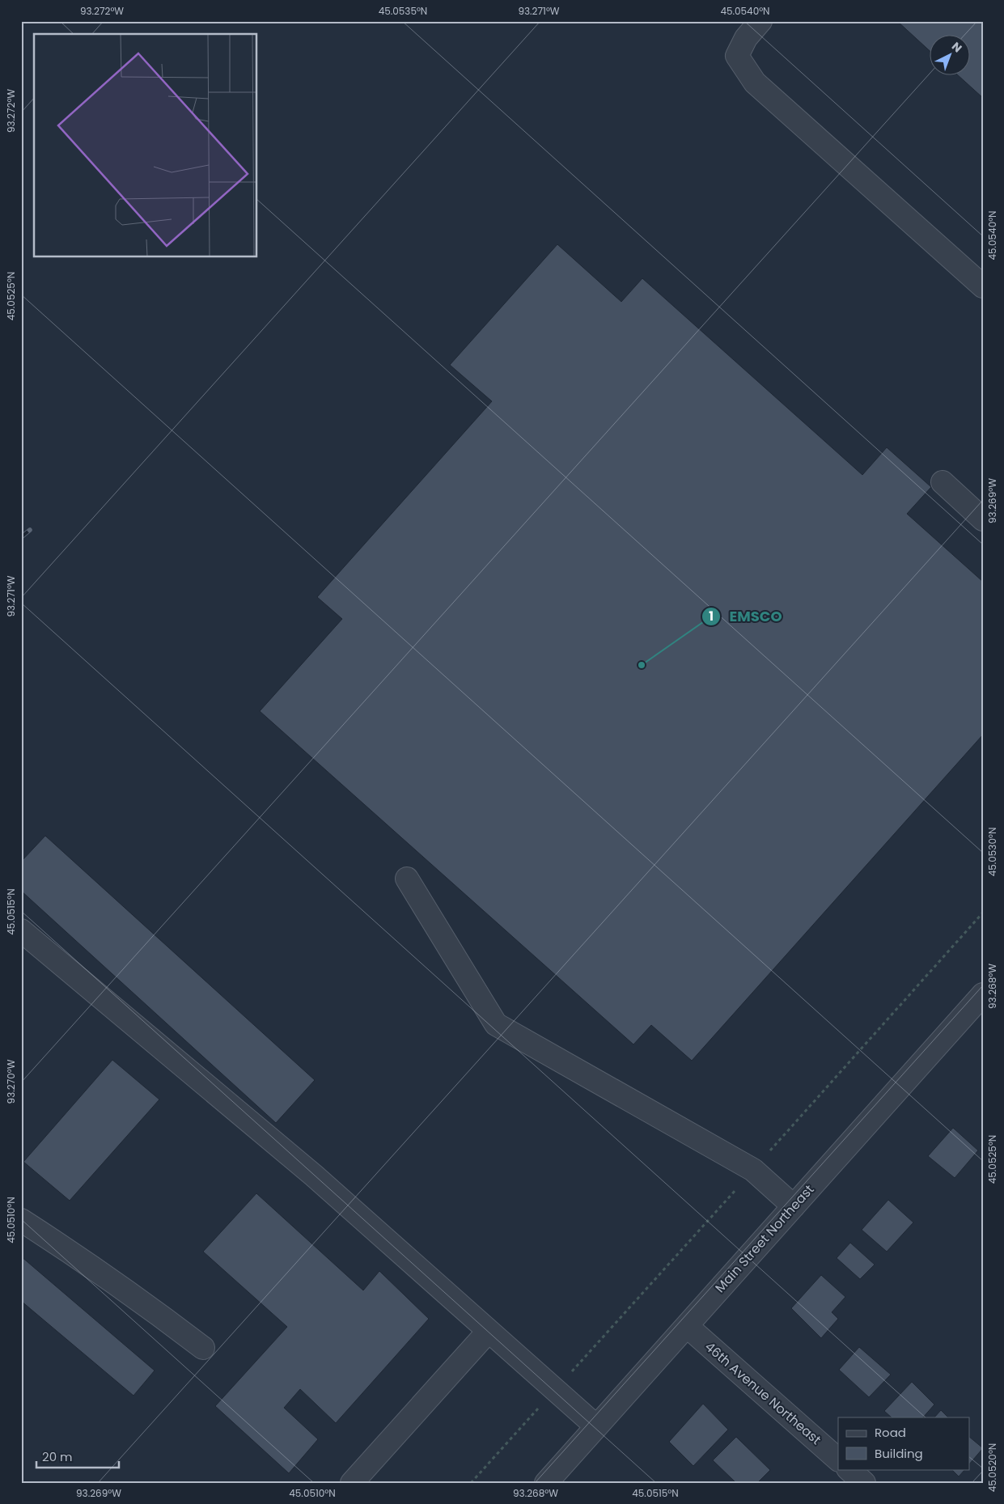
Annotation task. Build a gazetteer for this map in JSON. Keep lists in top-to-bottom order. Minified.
{"streets":{"street":["Main Street Northeast","46th Avenue Northeast"]},"crossings":[["Main Street Northeast","46th Avenue Northeast"]],"places":["EMSCO"],"legend":["Road","Building"],"scale_bar":"20 m","north":"top right","coordinates":["93.272°W","45.0535°N","93.271°W","45.0540°N","45.0525°N","93.269°W","45.0530°N","45.0515°N","93.268°W","93.270°W","45.0510°N","45.0520°N"]}
